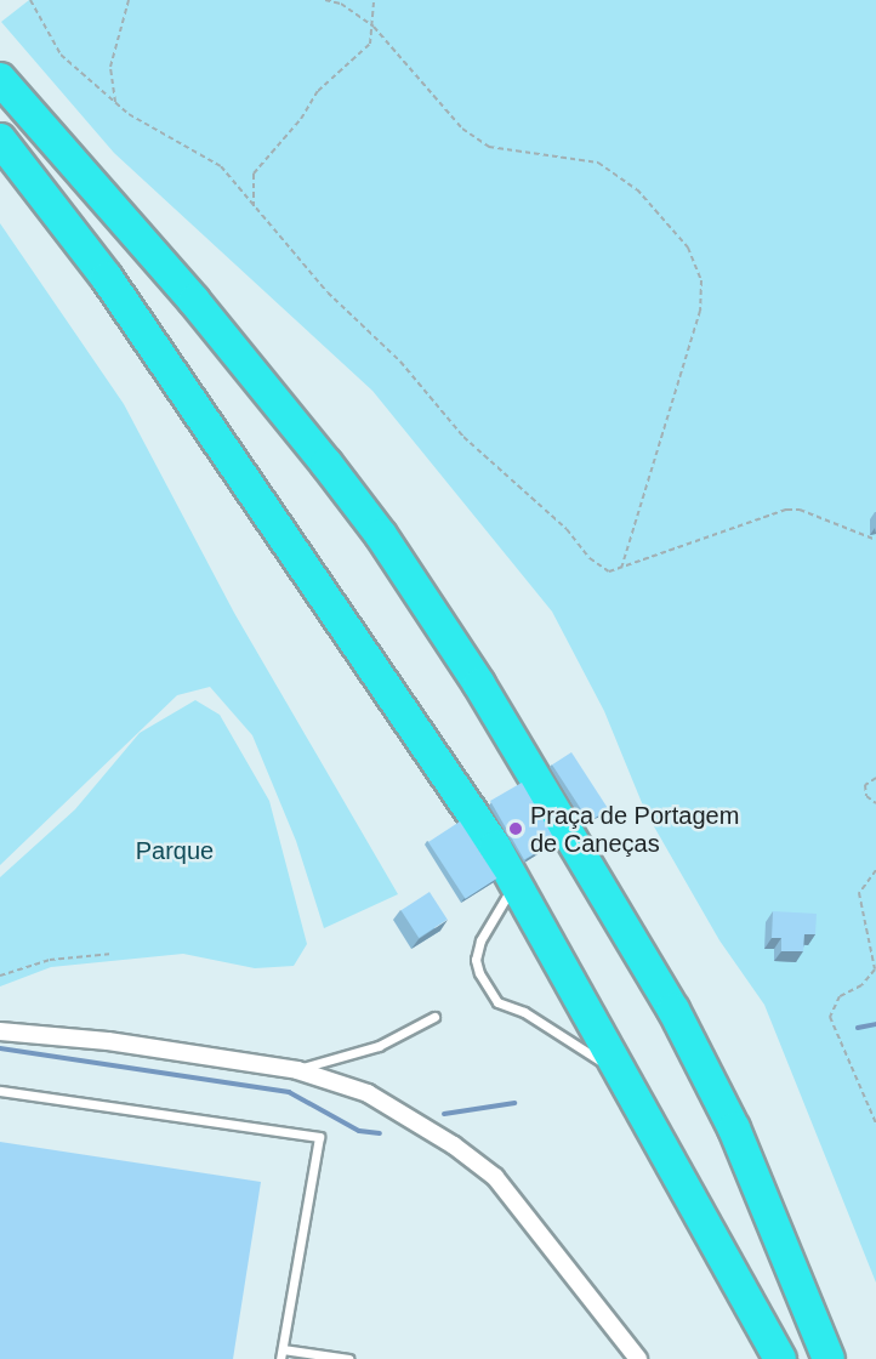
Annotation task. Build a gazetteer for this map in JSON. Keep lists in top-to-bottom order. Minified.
{"parks":["Parque"],"places":["Praça de Portagem de Caneças"]}
